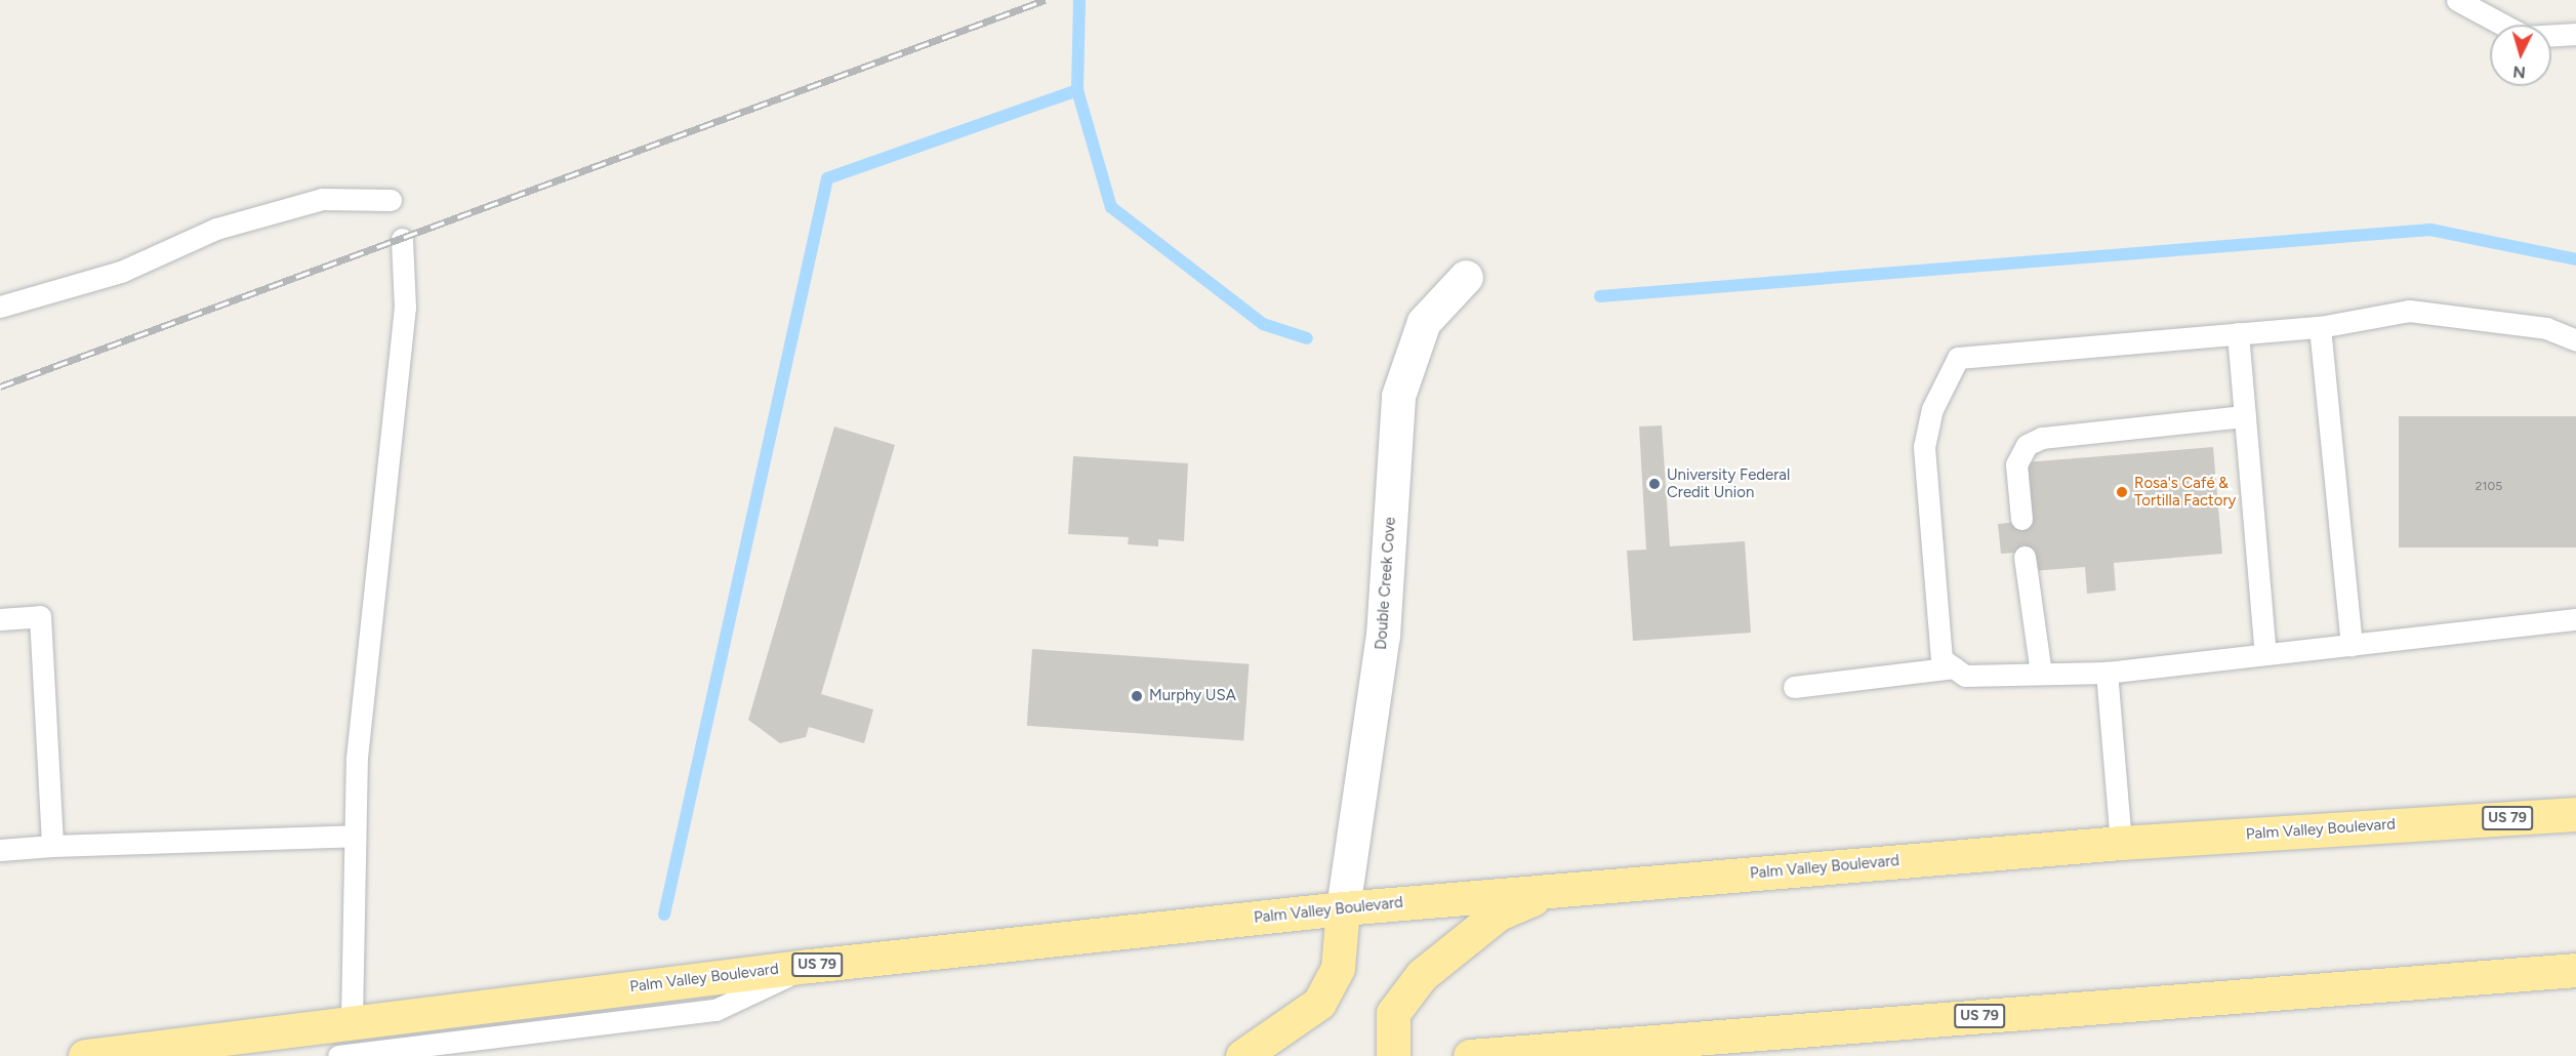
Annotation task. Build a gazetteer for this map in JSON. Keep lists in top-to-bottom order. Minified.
{"streets":{"highway":["US 79","Palm Valley Boulevard"],"street":["Double Creek Cove"]},"crossings":[["Double Creek Cove","Palm Valley Boulevard"]],"places":["University Federal Credit Union","Rosa's Café & Tortilla Factory","Murphy USA"],"house_numbers":["2105"],"north":"bottom"}
